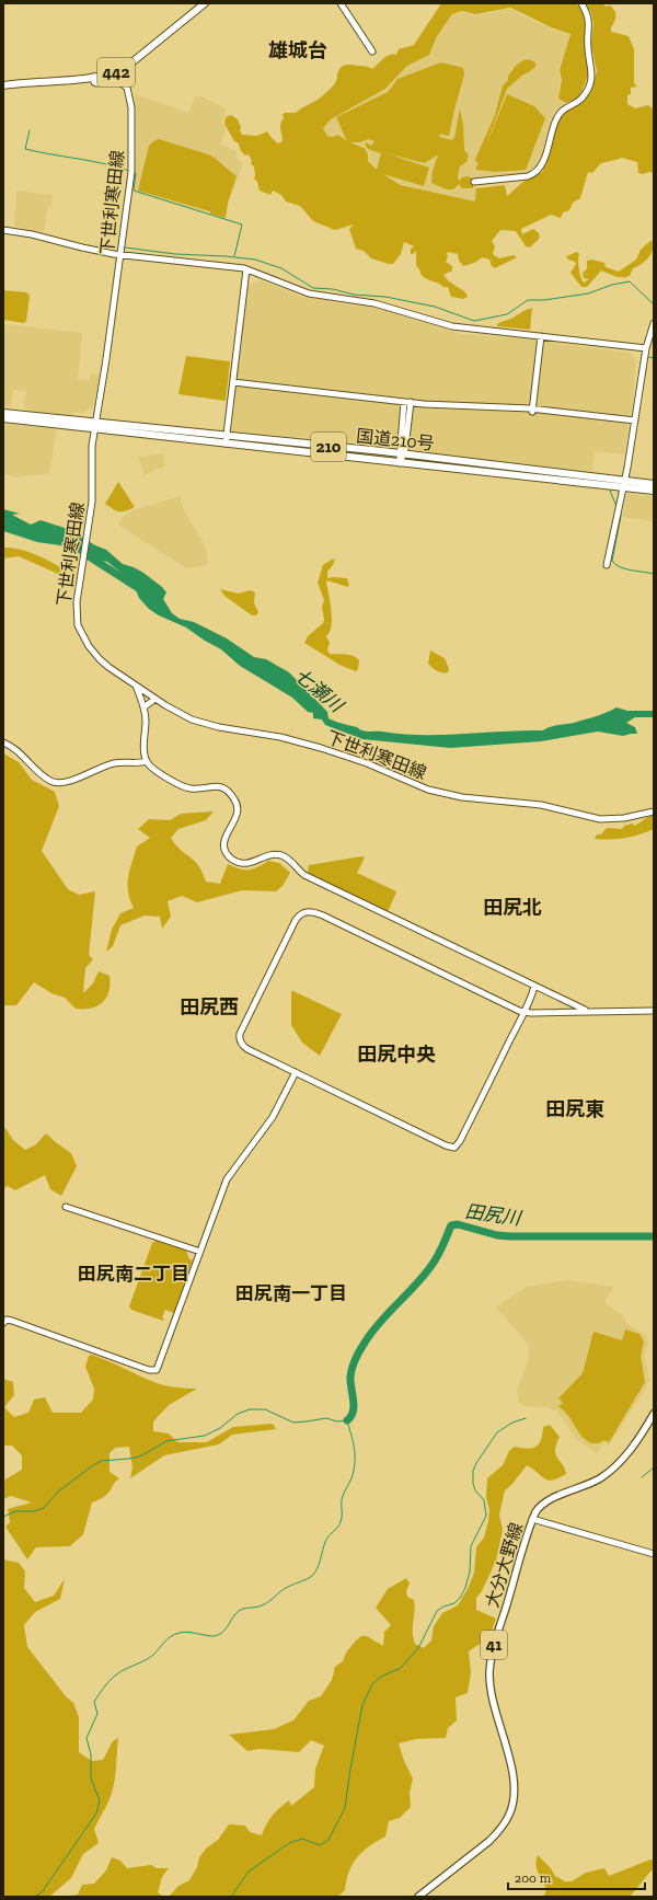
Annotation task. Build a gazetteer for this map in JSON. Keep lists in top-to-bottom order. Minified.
{"streets":{"highway":["442","国道210号","210"],"main road":["大分大野線","41"],"street":["下世利寒田線"]},"crossings":[["442","下世利寒田線"],["下世利寒田線","国道210号"]],"districts":["雄城台","田尻北","田尻西","田尻中央","田尻東","田尻南二丁目","田尻南一丁目"],"water":["七瀬川","田尻川"],"scale_bar":"200 m"}
